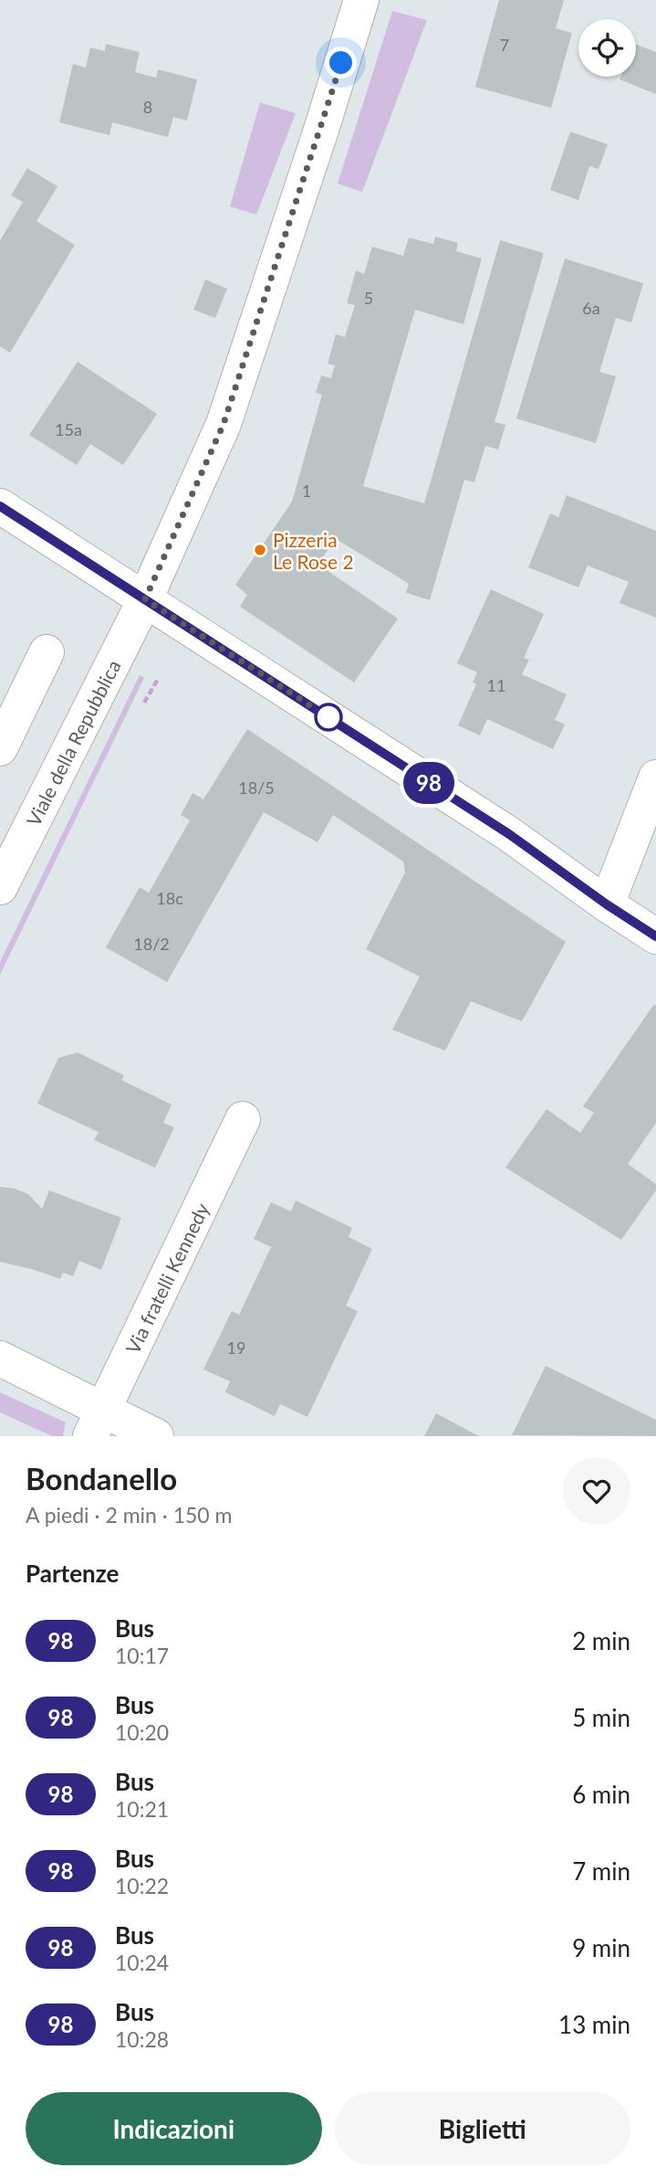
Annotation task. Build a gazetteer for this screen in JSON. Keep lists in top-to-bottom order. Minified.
{"streets":{"street":["Viale della Repubblica","Via fratelli Kennedy"]},"places":["Pizzeria Le Rose 2"],"lines":["bus line 98"],"house_numbers":["7","8","5","6a","15a","1","11","18/5","18c","18/2","19"],"page":{"on_map":"98","heading":[["Bondanello","A piedi · 2 min · 150 m"],"Partenze"],"list":[{"mark":"98","name":"Bus","note":"10:17","value":"2 min"},{"mark":"98","name":"Bus","note":"10:20","value":"5 min"},{"mark":"98","name":"Bus","note":"10:21","value":"6 min"},{"mark":"98","name":"Bus","note":"10:22","value":"7 min"},{"mark":"98","name":"Bus","note":"10:24","value":"9 min"},{"mark":"98","name":"Bus","note":"10:28","value":"13 min"}],"buttons":["Indicazioni","Biglietti"]}}
